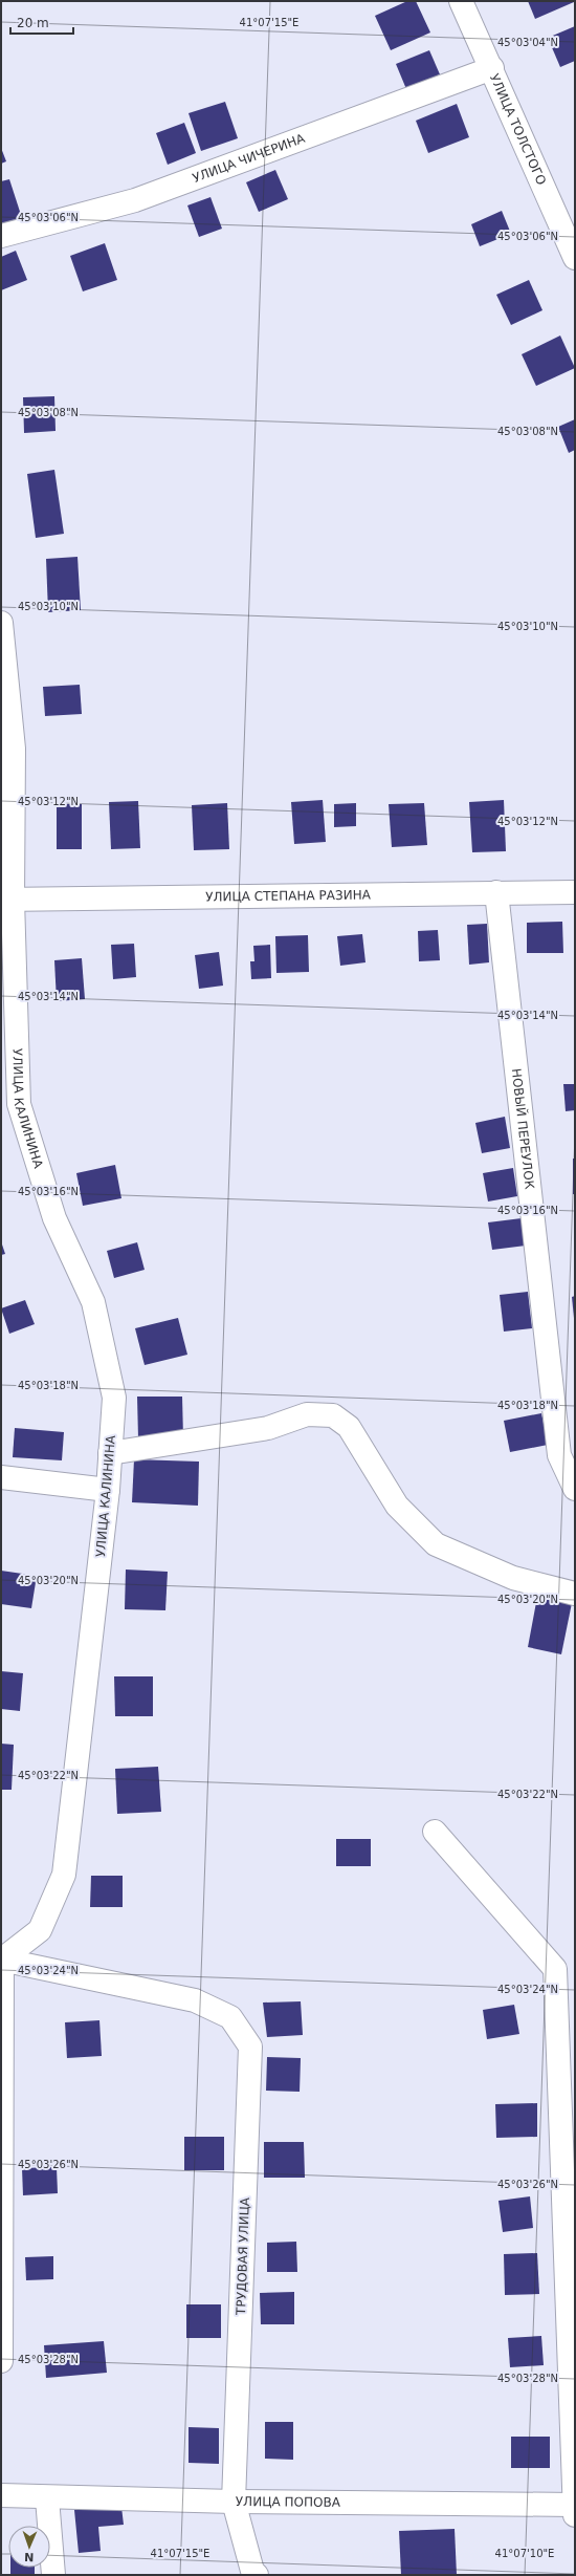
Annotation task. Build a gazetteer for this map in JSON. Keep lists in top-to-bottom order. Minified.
{"streets":{"street":["УЛИЦА ТОЛСТОГО","УЛИЦА ЧИЧЕРИНА","УЛИЦА СТЕПАНА РАЗИНА","УЛИЦА КАЛИНИНА","НОВЫЙ ПЕРЕУЛОК","ТРУДОВАЯ УЛИЦА","УЛИЦА ПОПОВА"]},"crossings":[["УЛИЦА ТОЛСТОГО","УЛИЦА ЧИЧЕРИНА"],["УЛИЦА СТЕПАНА РАЗИНА","УЛИЦА КАЛИНИНА"],["УЛИЦА СТЕПАНА РАЗИНА","НОВЫЙ ПЕРЕУЛОК"],["УЛИЦА КАЛИНИНА","ТРУДОВАЯ УЛИЦА"],["ТРУДОВАЯ УЛИЦА","УЛИЦА ПОПОВА"]],"scale_bar":"20 m","north":"bottom","coordinates":["41°07'15\"E","45°03'04\"N","45°03'06\"N","45°03'08\"N","45°03'10\"N","45°03'12\"N","45°03'14\"N","45°03'16\"N","45°03'18\"N","45°03'20\"N","45°03'22\"N","45°03'24\"N","45°03'26\"N","45°03'28\"N","41°07'10\"E"]}
